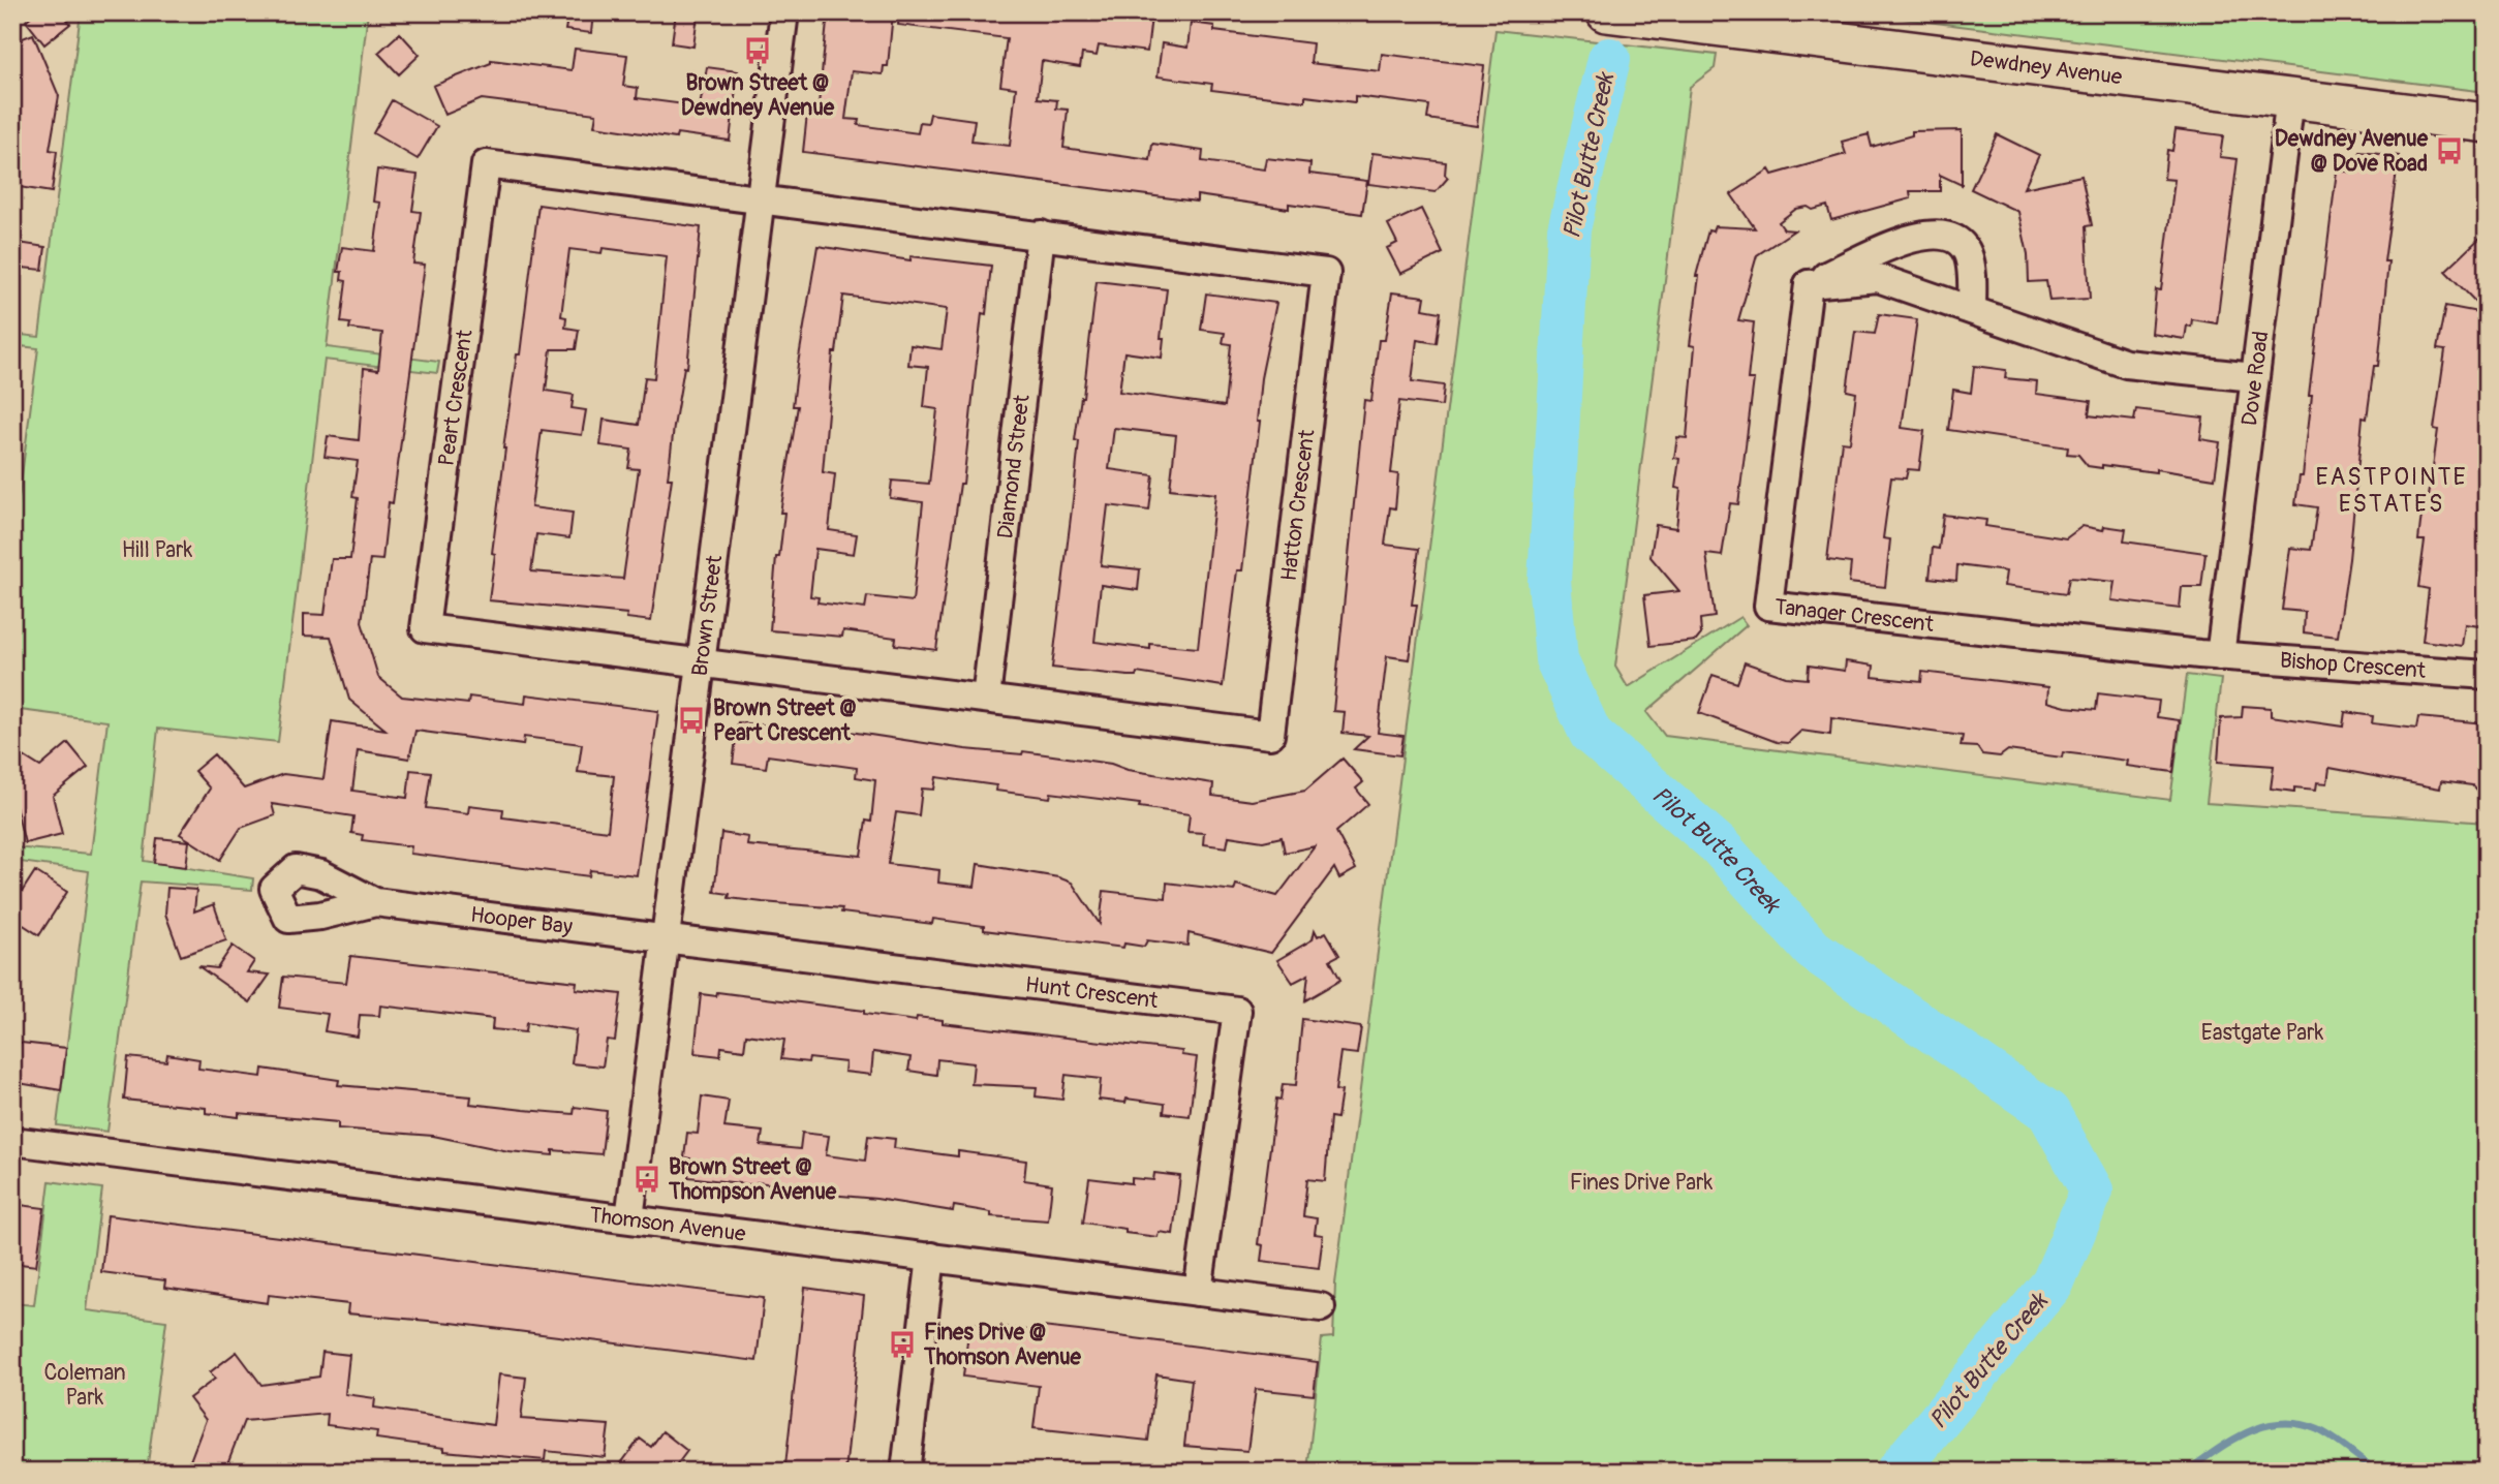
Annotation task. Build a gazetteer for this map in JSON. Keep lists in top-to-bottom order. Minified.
{"streets":{"street":["Dewdney Avenue","Dove Road","Peart Crescent","Diamond Street","Hatton Crescent","Tanager Crescent","Brown Street","Bishop Crescent","Hooper Bay","Hunt Crescent","Thomson Avenue"]},"crossings":[["Dewdney Avenue","Dove Road"],["Dove Road","Tanager Crescent"],["Dove Road","Bishop Crescent"],["Peart Crescent","Hatton Crescent"],["Peart Crescent","Brown Street"],["Diamond Street","Hatton Crescent"],["Hatton Crescent","Brown Street"],["Tanager Crescent","Bishop Crescent"],["Brown Street","Hooper Bay"],["Brown Street","Hunt Crescent"],["Brown Street","Thomson Avenue"],["Hooper Bay","Hunt Crescent"],["Hunt Crescent","Thomson Avenue"]],"districts":["EASTPOINTE ESTATES"],"water":["Pilot Butte Creek"],"parks":["Hill Park","Eastgate Park","Fines Drive Park","Coleman Park"],"places":{"bus stop":["Brown Street @ Dewdney Avenue","Dewdney Avenue @ Dove Road","Brown Street @ Peart Crescent","Brown Street @ Thompson Avenue","Fines Drive @ Thomson Avenue"]}}
